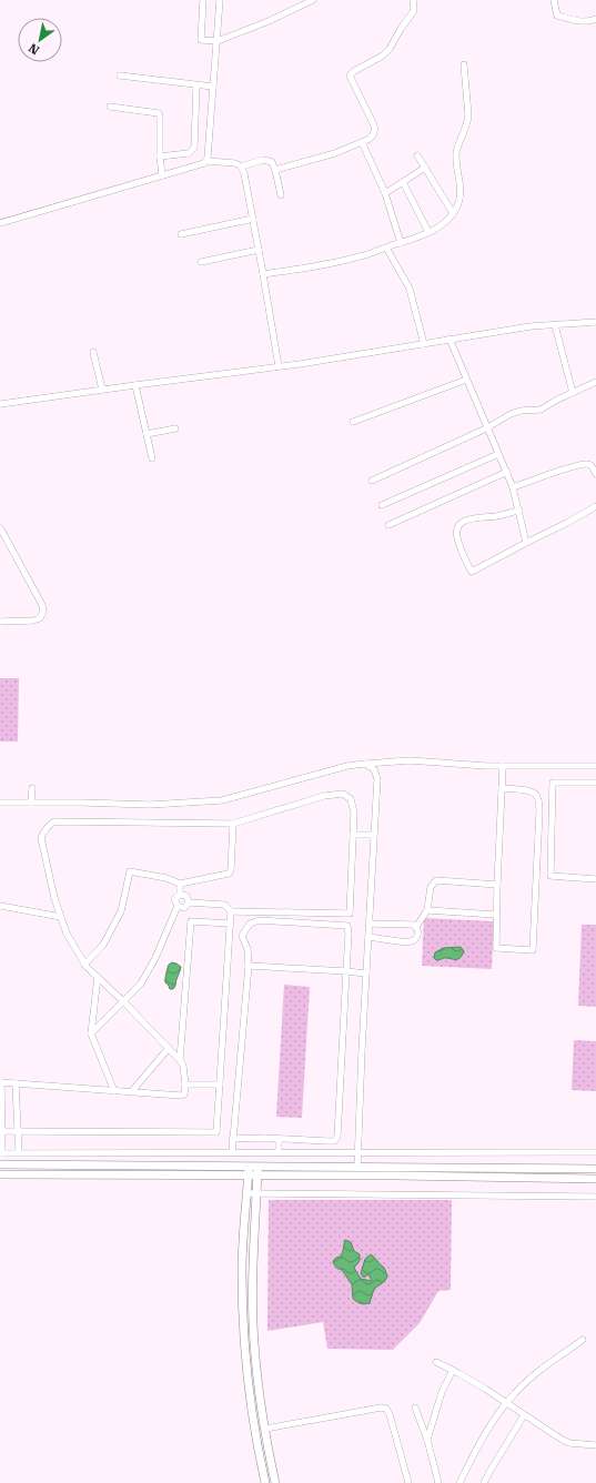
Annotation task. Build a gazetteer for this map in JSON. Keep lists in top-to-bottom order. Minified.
{"north":"bottom left"}
